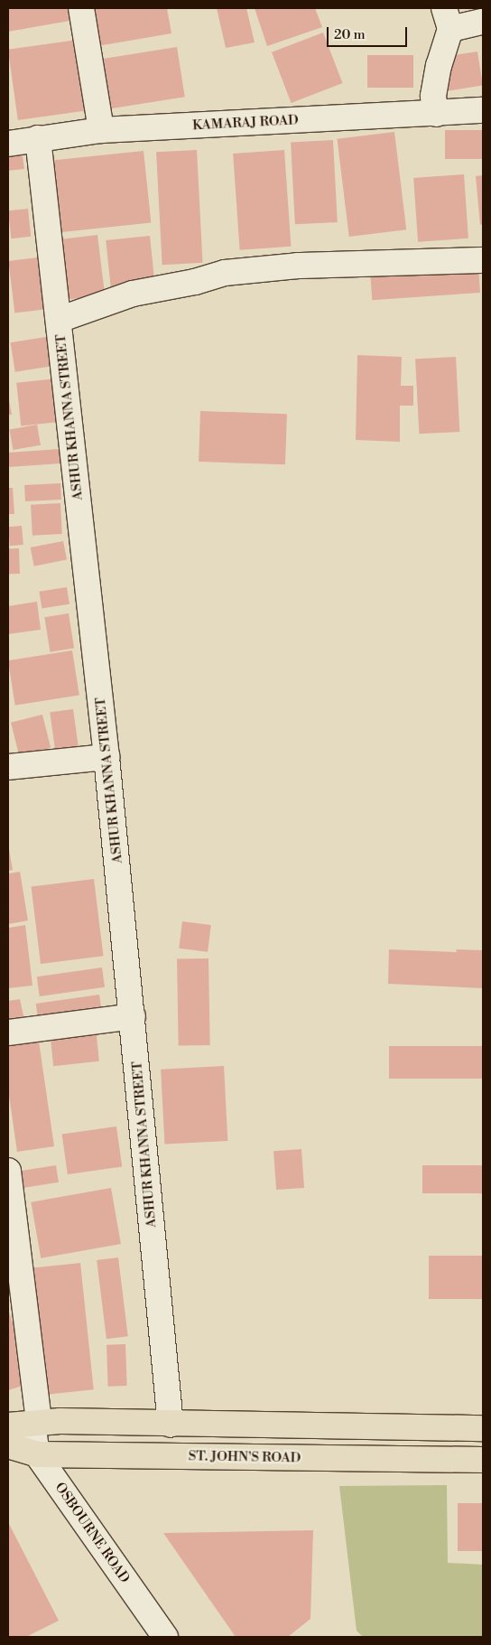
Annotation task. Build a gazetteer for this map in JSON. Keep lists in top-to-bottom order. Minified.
{"streets":{"main road":["ST. JOHN'S ROAD"],"street":["KAMARAJ ROAD","ASHUR KHANNA STREET","OSBOURNE ROAD"]},"crossings":[["KAMARAJ ROAD","ASHUR KHANNA STREET"],["ST. JOHN'S ROAD","OSBOURNE ROAD"]],"scale_bar":"20 m"}
